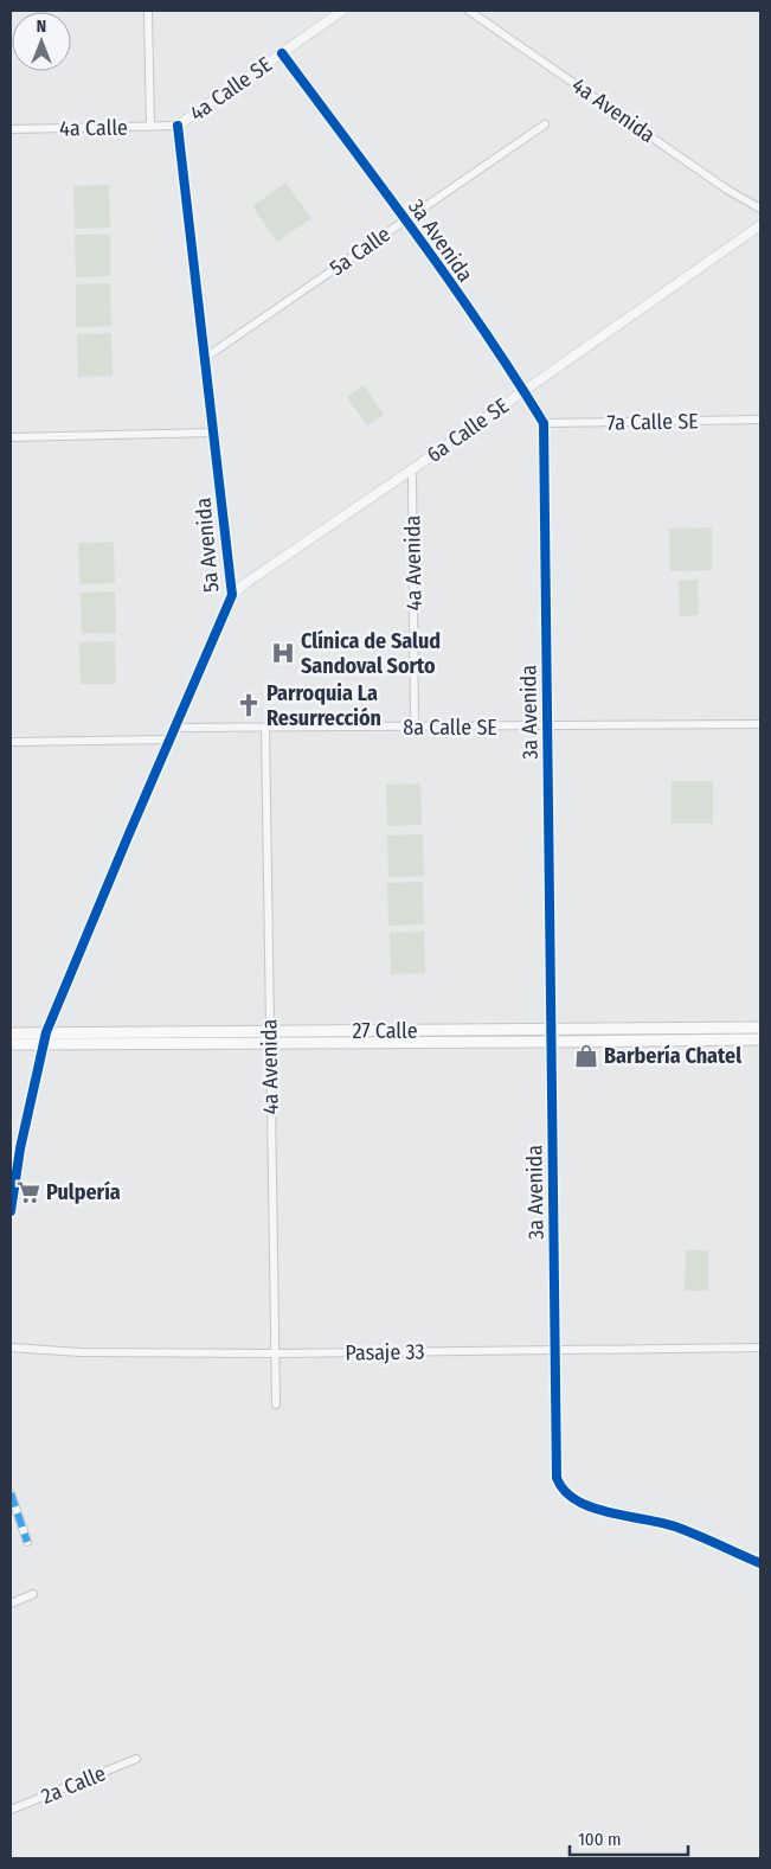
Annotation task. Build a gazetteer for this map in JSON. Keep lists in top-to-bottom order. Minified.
{"streets":{"main road":["27 Calle"],"street":["4a Calle SE","4a Avenida","4a Calle","3a Avenida","5a Calle","7a Calle SE","6a Calle SE","5a Avenida","8a Calle SE","Pasaje 33","2a Calle"]},"crossings":[["4a Calle SE","4a Calle"],["4a Calle SE","3a Avenida"],["4a Calle SE","5a Avenida"],["4a Avenida","6a Calle SE"],["4a Avenida","8a Calle SE"],["4a Avenida","27 Calle"],["4a Avenida","Pasaje 33"],["4a Calle","5a Avenida"],["3a Avenida","5a Calle"],["3a Avenida","7a Calle SE"],["3a Avenida","6a Calle SE"],["3a Avenida","8a Calle SE"],["3a Avenida","27 Calle"],["3a Avenida","Pasaje 33"],["5a Calle","5a Avenida"],["6a Calle SE","5a Avenida"],["5a Avenida","8a Calle SE"],["5a Avenida","27 Calle"]],"places":{"hospital":["Clínica de Salud Sandoval Sorto"],"church":["Parroquia La Resurrección"],"shop":["Barbería Chatel"],"supermarket":["Pulpería"]},"scale_bar":"100 m","north":"top"}
